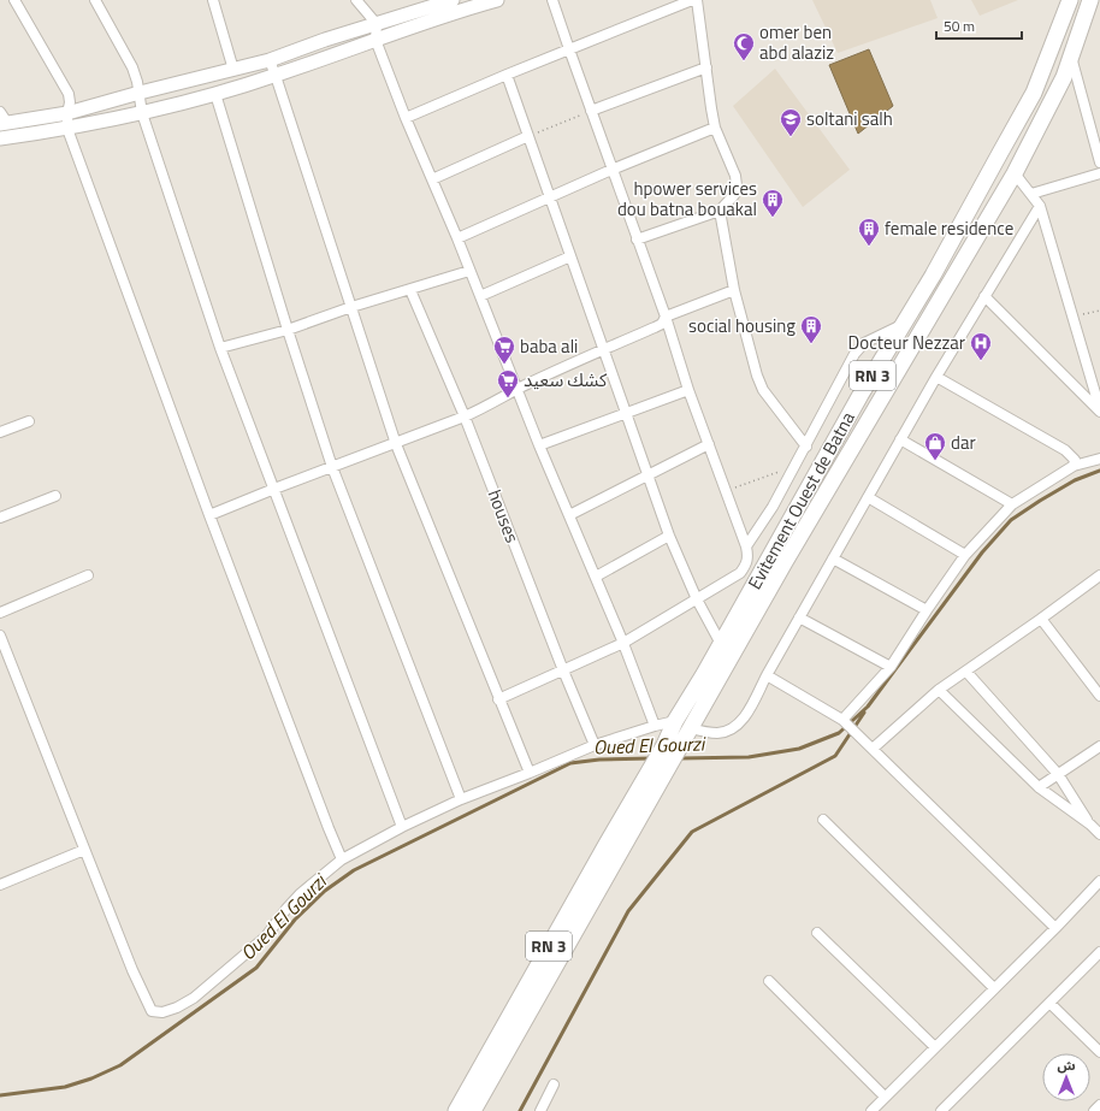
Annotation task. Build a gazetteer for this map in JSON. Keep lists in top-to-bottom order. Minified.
{"streets":{"highway":["RN 3","Evitement Ouest de Batna"],"street":["houses"]},"water":["Oued El Gourzi"],"places":{"mosque":["omer ben abd alaziz"],"school or university":["soltani salh"],"building":["hpower services dou batna bouakal","female residence","social housing"],"hospital":["Docteur Nezzar"],"supermarket":["baba ali","كشك سعيد"],"shop":["dar"]},"scale_bar":"50 m","north":"top"}
